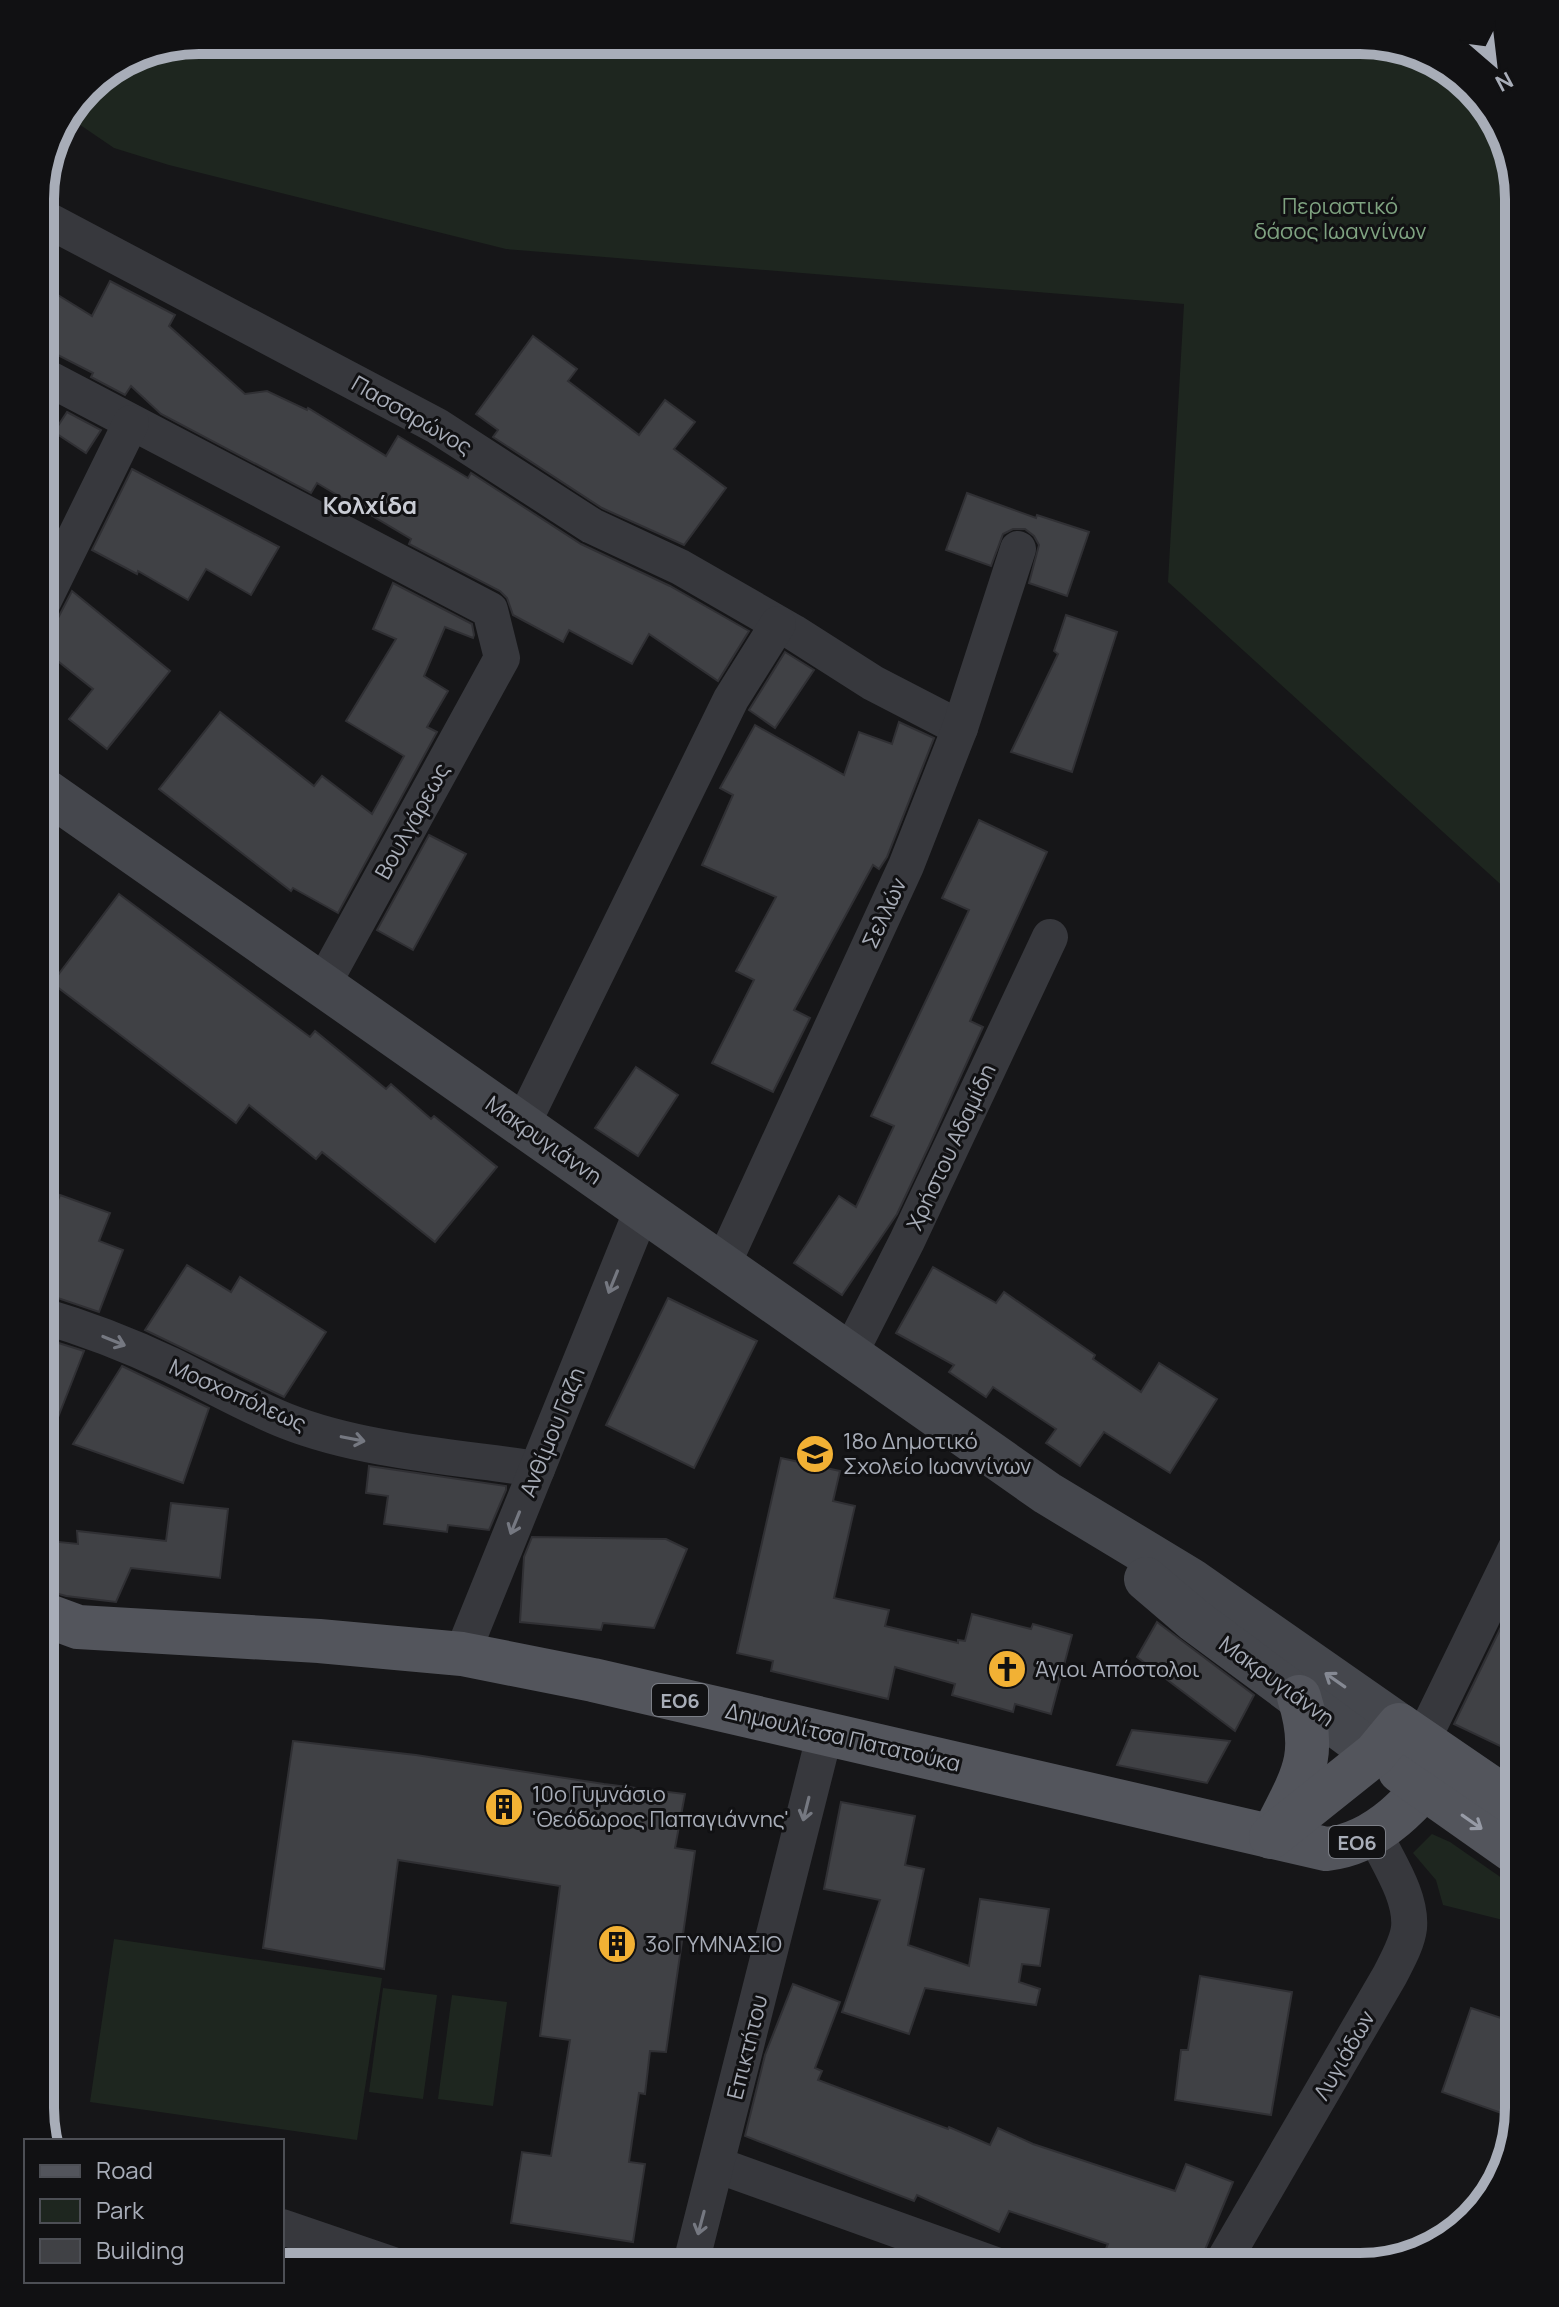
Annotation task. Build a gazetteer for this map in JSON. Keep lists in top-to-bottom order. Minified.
{"streets":{"main road":["Μακρυγιάννη","ΕΟ6","Δημουλίτσα Πατατούκα"],"street":["Πασσαρώνος","Βουλγάρεως","Σελλών","Χρήστου Αδαμίδη","Μοσχοπόλεως","Ανθίμου Γαζη","Επικτήτου","Λυγιάδων"]},"crossings":[["Πασσαρώνος","Σελλών"],["Βουλγάρεως","Μακρυγιάννη"],["Σελλών","Μακρυγιάννη"],["Μακρυγιάννη","Χρήστου Αδαμίδη"],["Μακρυγιάννη","Ανθίμου Γαζη"],["Μακρυγιάννη","ΕΟ6"],["Μακρυγιάννη","Δημουλίτσα Πατατούκα"],["Μοσχοπόλεως","Ανθίμου Γαζη"],["Ανθίμου Γαζη","Δημουλίτσα Πατατούκα"],["ΕΟ6","Δημουλίτσα Πατατούκα"],["Δημουλίτσα Πατατούκα","Επικτήτου"],["Δημουλίτσα Πατατούκα","Λυγιάδων"]],"one_way":["Μοσχοπόλεως","Ανθίμου Γαζη","Επικτήτου"],"districts":["Κολχίδα"],"parks":["Περιαστικό δάσος Ιωαννίνων"],"places":{"school or university":["18ο Δημοτικό Σχολείο Ιωαννίνων"],"church":["Άγιοι Απόστολοι"],"building":["10ο Γυμνάσιο 'Θεόδωρος Παπαγιάννης'","3ο ΓΥΜΝΑΣΙΟ"]},"legend":["Road","Park","Building"],"north":"bottom right"}
